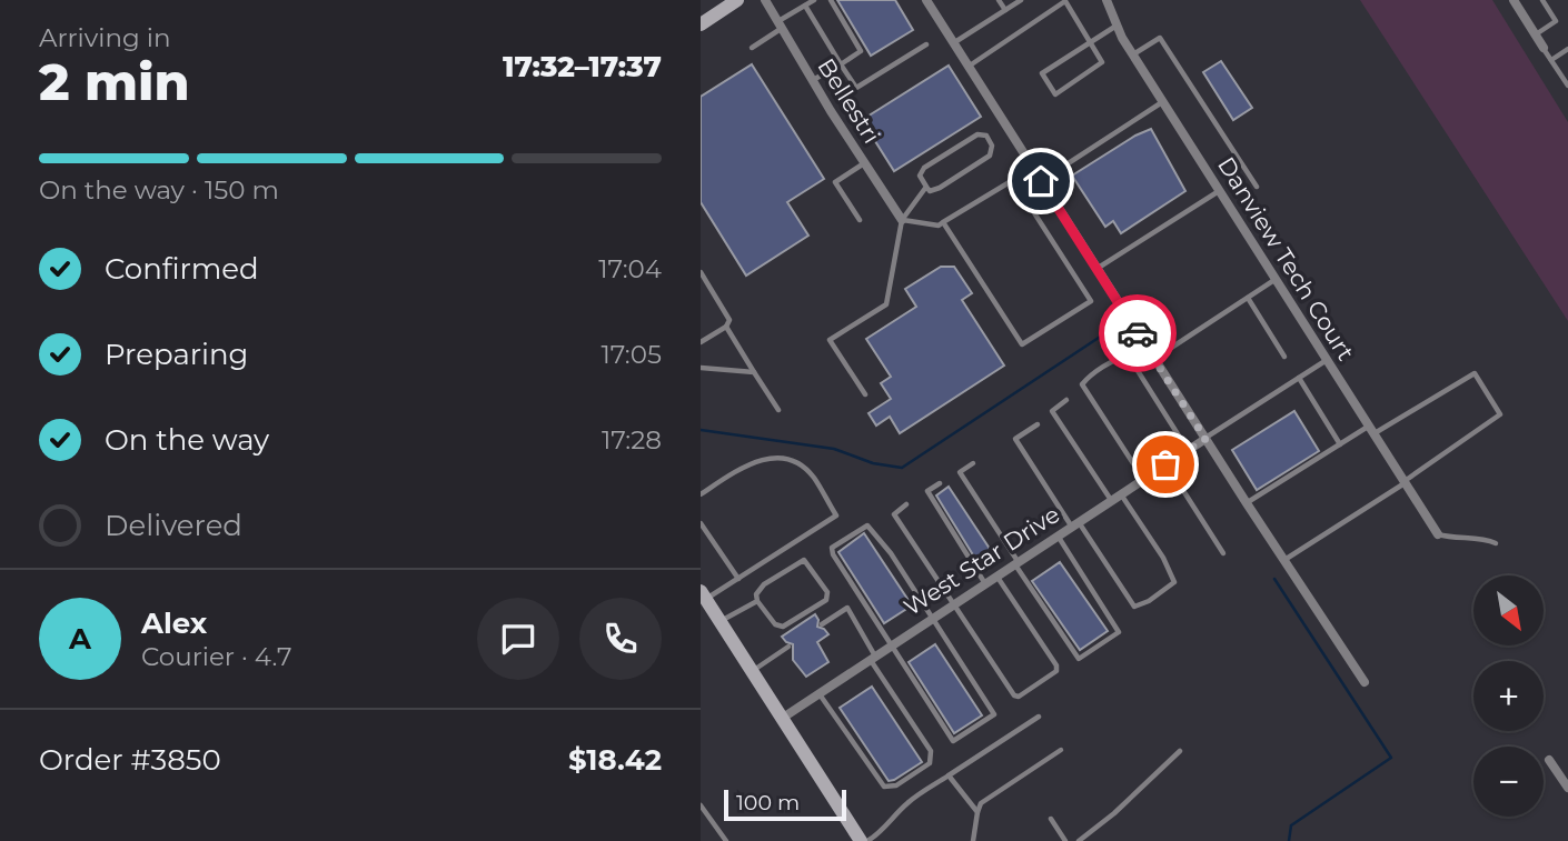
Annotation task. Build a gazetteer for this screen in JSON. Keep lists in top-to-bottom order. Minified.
{"streets":{"street":["Bellestri","Danview Tech Court","West Star Drive"]},"scale_bar":"100 m","north":"bottom right","page":{"heading":["2 min","Arriving in","17:32–17:37"],"panel":["Alex","Courier · 4.7","Order #3850","$18.42"],"bar":"On the way · 150 m","list":[["Confirmed","17:04"],["Preparing","17:05"],["On the way","17:28"],"Delivered"],"map_buttons":["+","−"],"round":"A","scale":"100 m"}}
